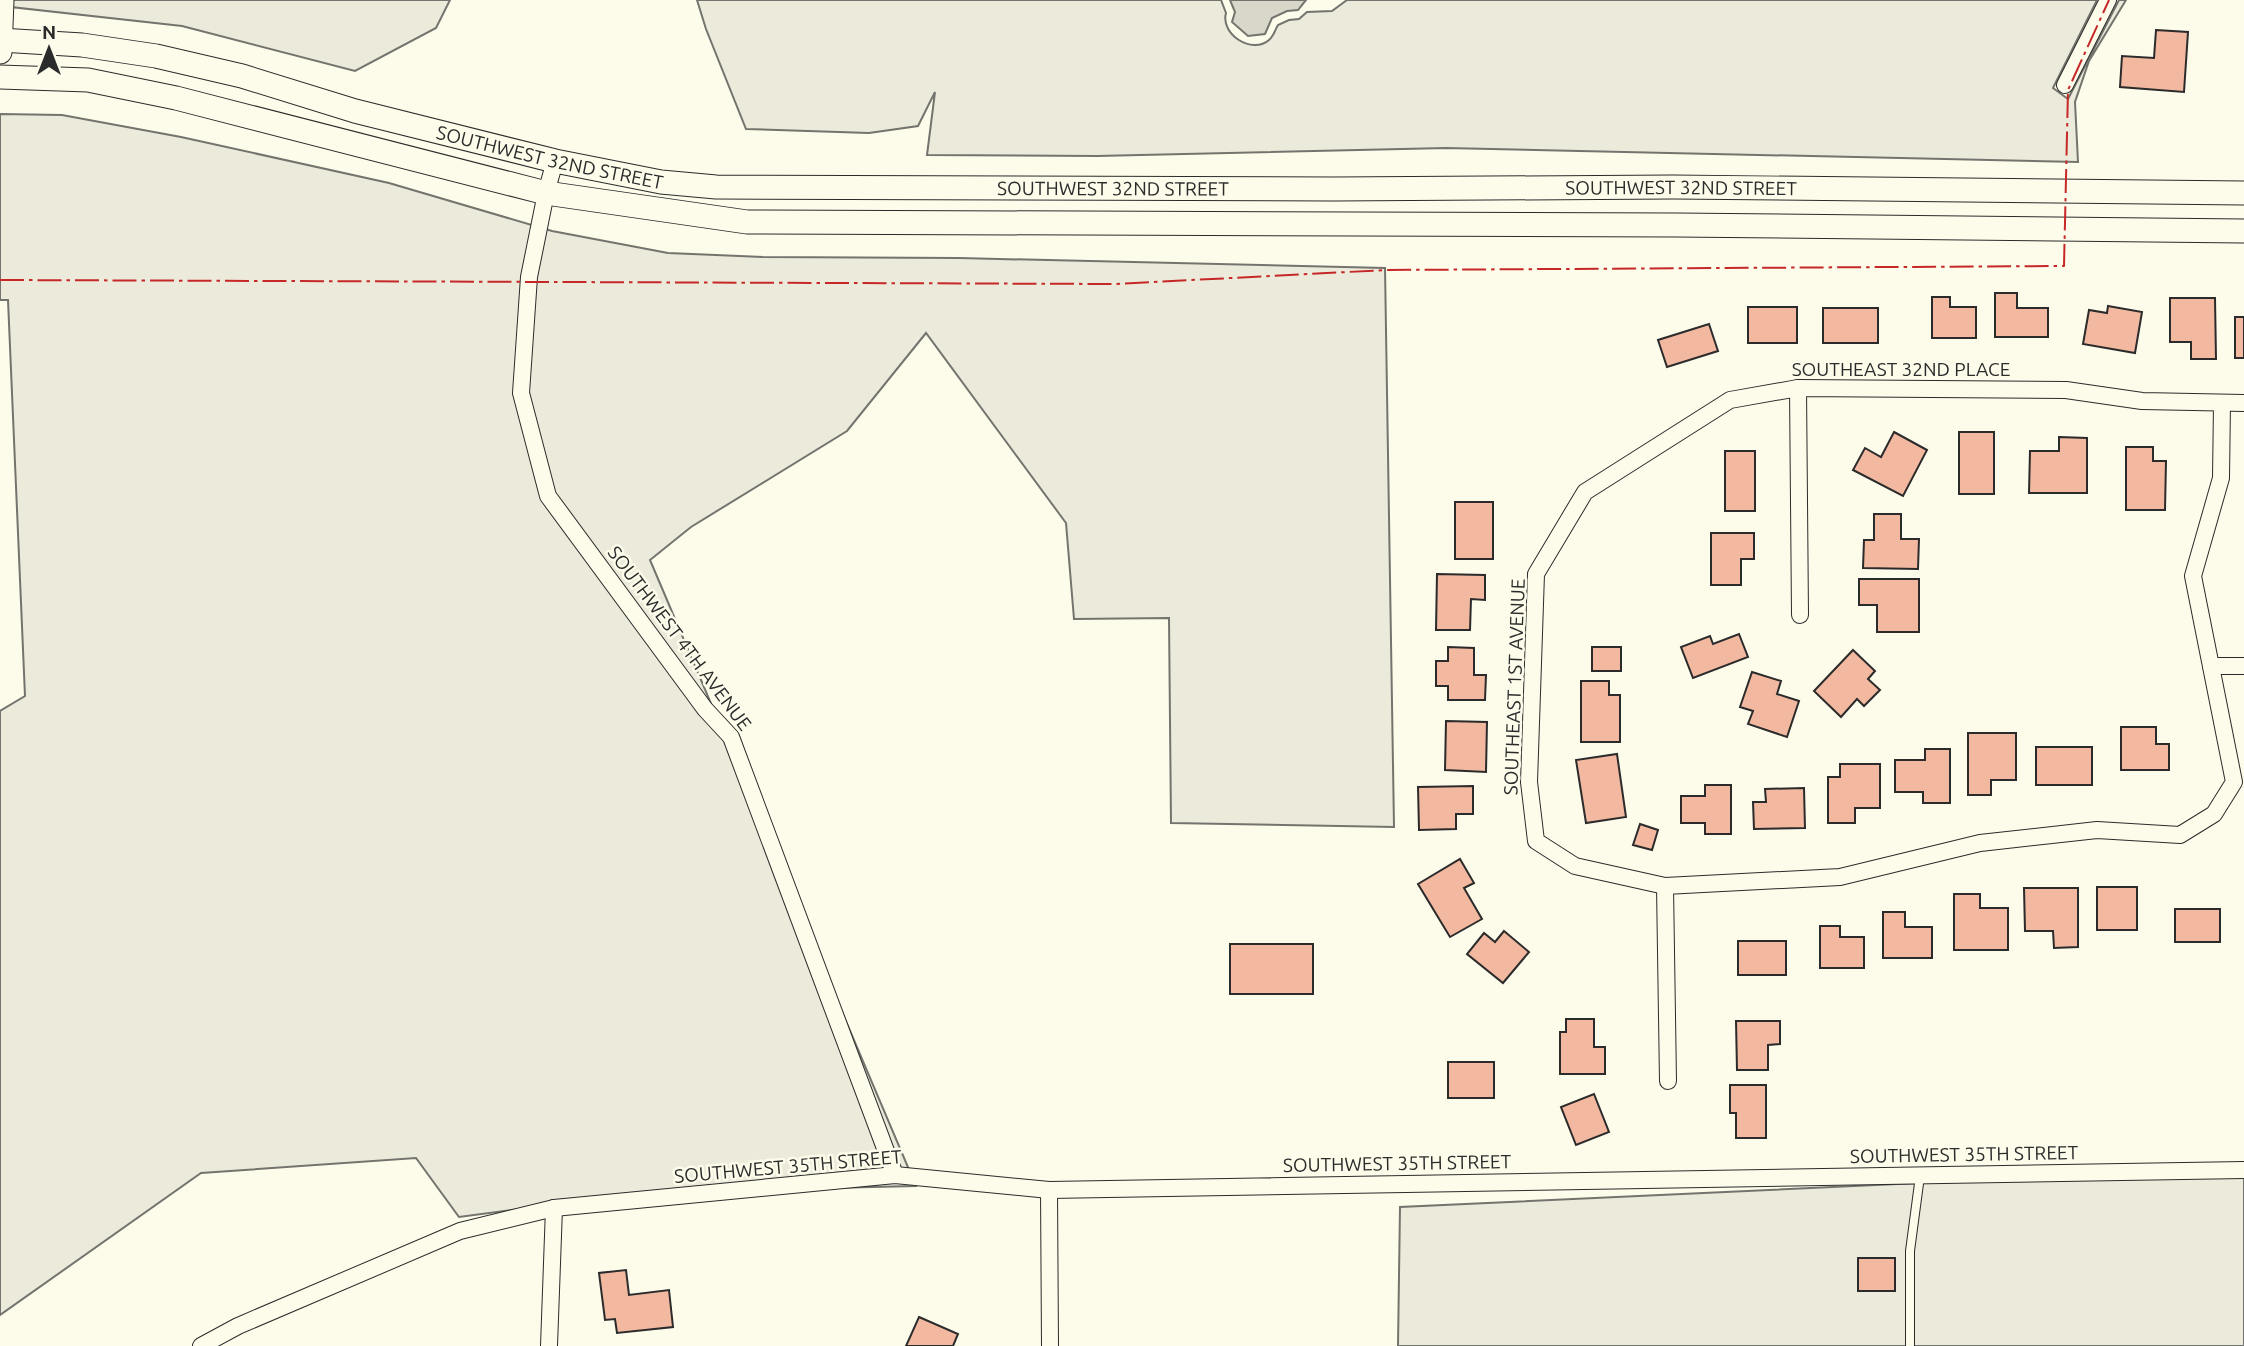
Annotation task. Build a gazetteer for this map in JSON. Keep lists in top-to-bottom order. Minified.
{"streets":{"main road":["SOUTHWEST 32ND STREET"],"street":["SOUTHEAST 32ND PLACE","SOUTHWEST 4TH AVENUE","SOUTHEAST 1ST AVENUE","SOUTHWEST 35TH STREET"]},"crossings":[["SOUTHWEST 32ND STREET","SOUTHWEST 4TH AVENUE"],["SOUTHEAST 32ND PLACE","SOUTHEAST 1ST AVENUE"],["SOUTHWEST 4TH AVENUE","SOUTHWEST 35TH STREET"]],"north":"top"}
